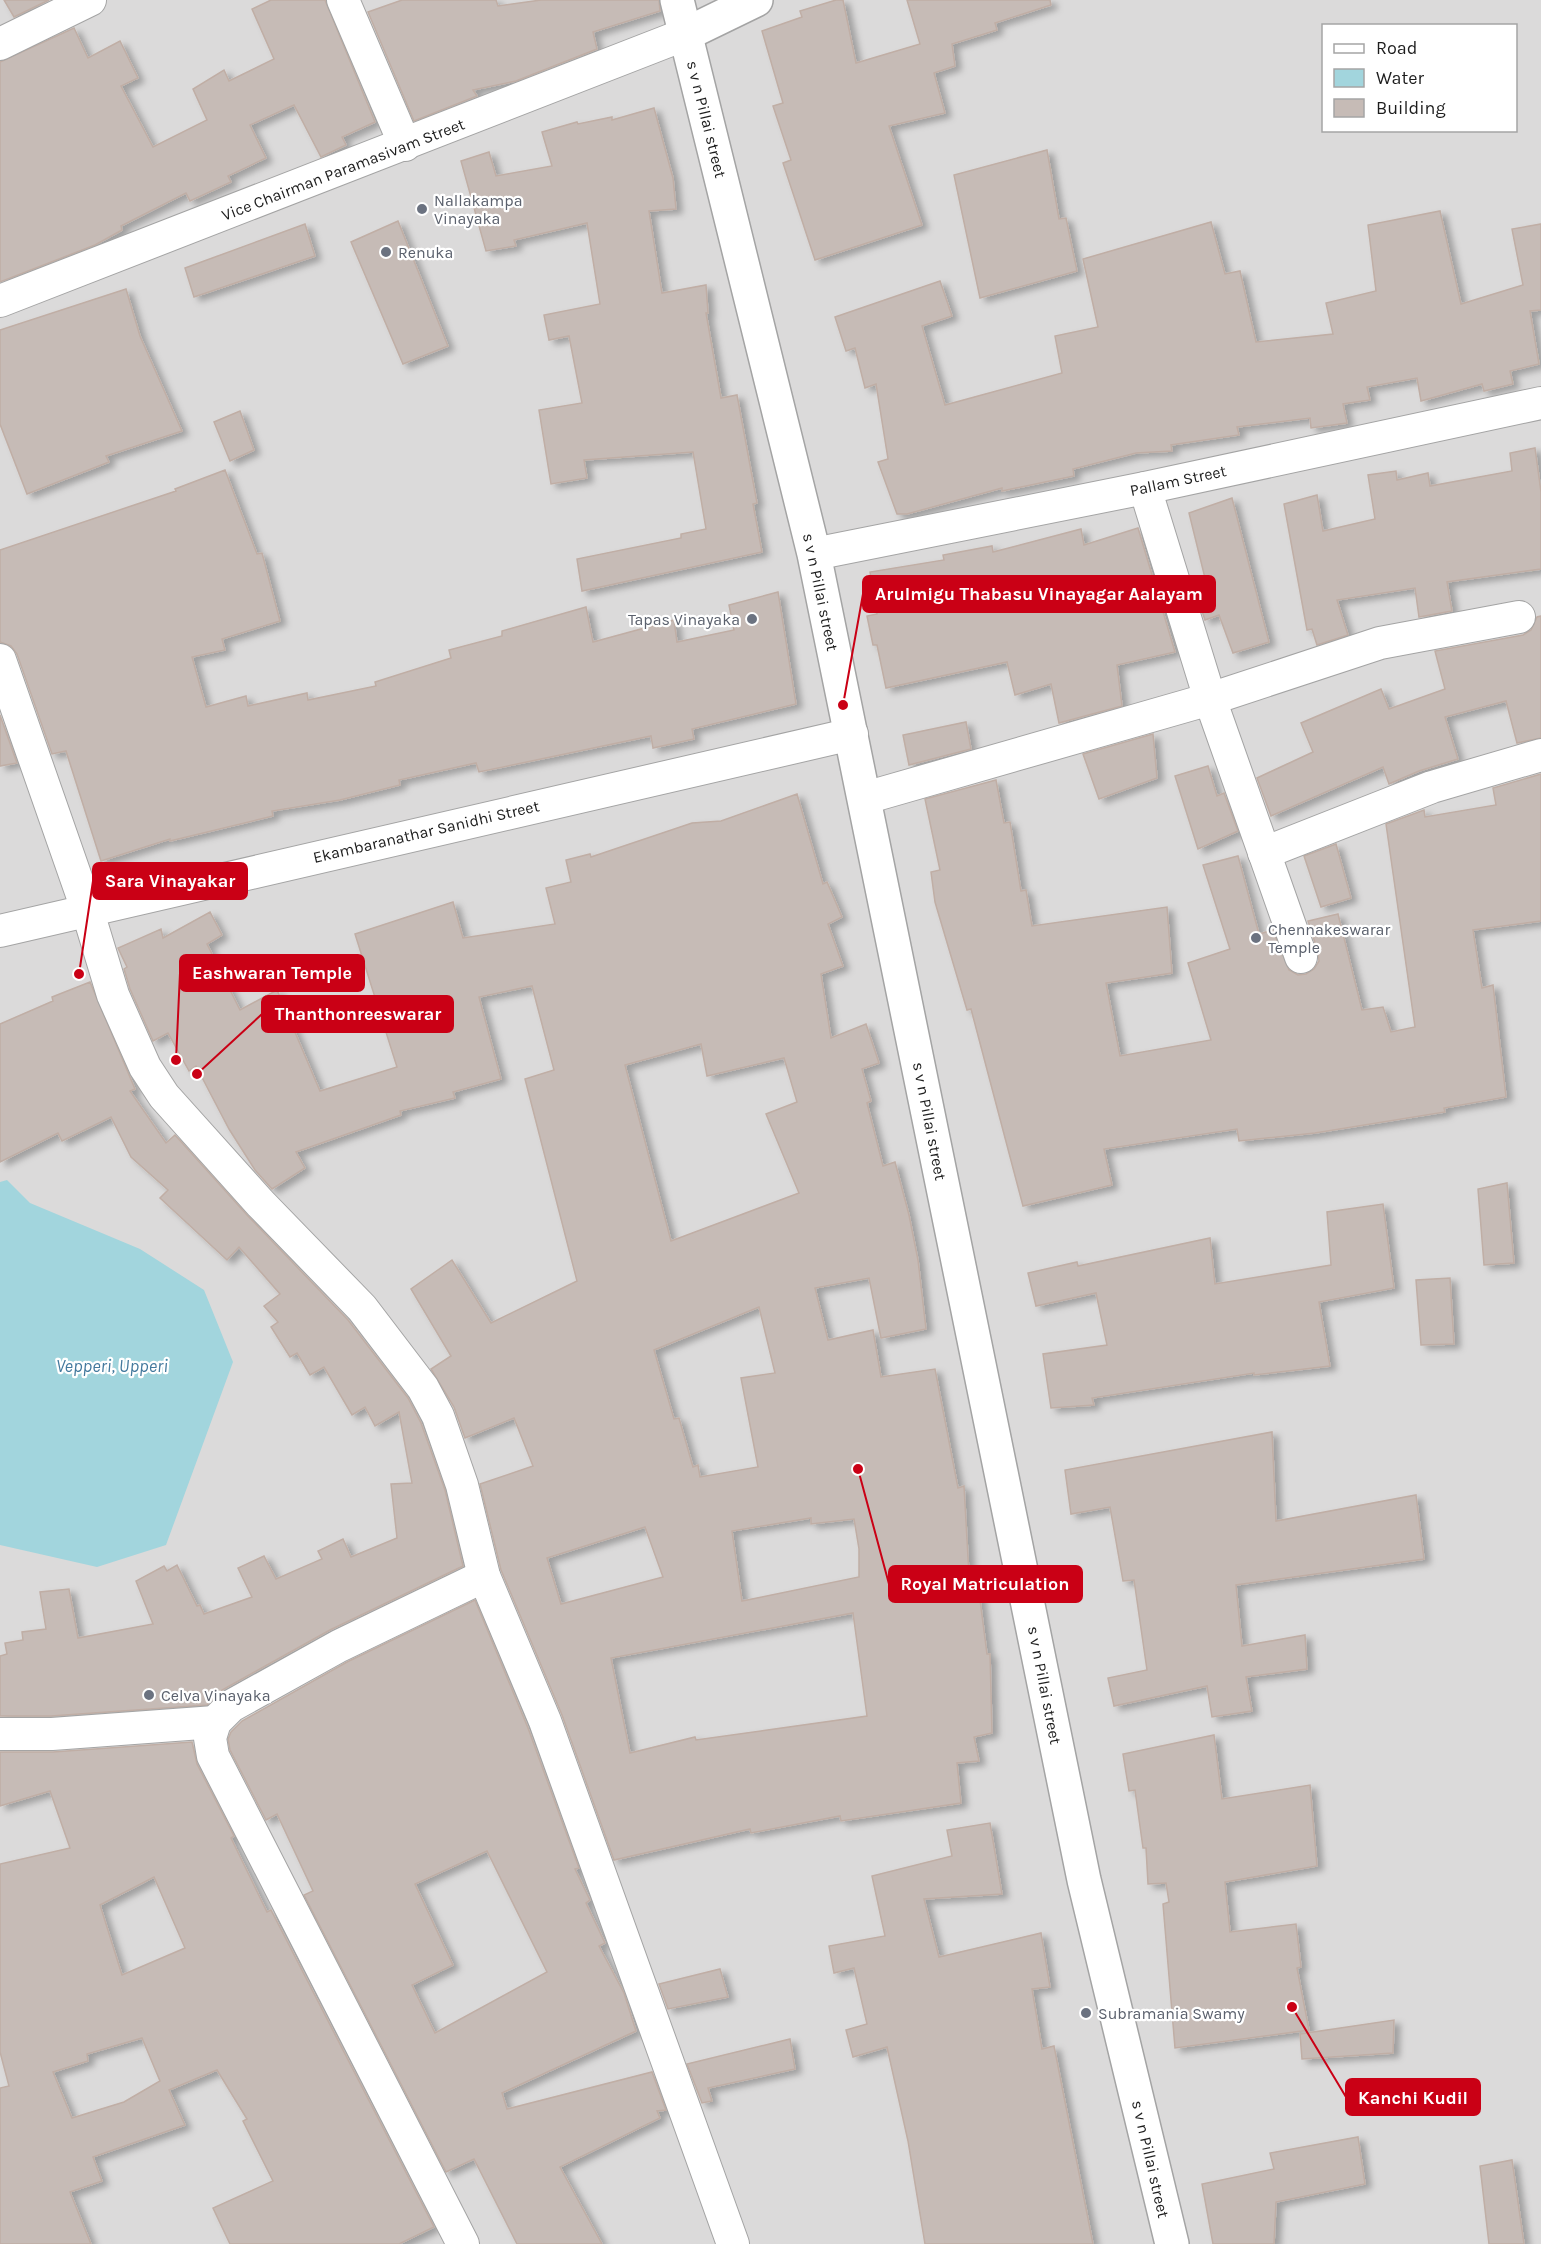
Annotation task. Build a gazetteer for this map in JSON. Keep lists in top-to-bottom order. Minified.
{"streets":{"street":["s v n Pillai street","Vice Chairman Paramasivam Street","Pallam Street","Ekambaranathar Sanidhi Street"]},"crossings":[["s v n Pillai street","Vice Chairman Paramasivam Street"],["s v n Pillai street","Pallam Street"],["s v n Pillai street","Ekambaranathar Sanidhi Street"]],"water":["Vepperi, Upperi"],"places":["Nallakampa Vinayaka","Renuka","Tapas Vinayaka","Arulmigu Thabasu Vinayagar Aalayam","Chennakeswarar Temple","Sara Vinayakar","Eashwaran Temple","Thanthonreeswarar","Royal Matriculation","Celva Vinayaka","Kanchi Kudil","Subramania Swamy"],"legend":["Road","Water","Building"]}
